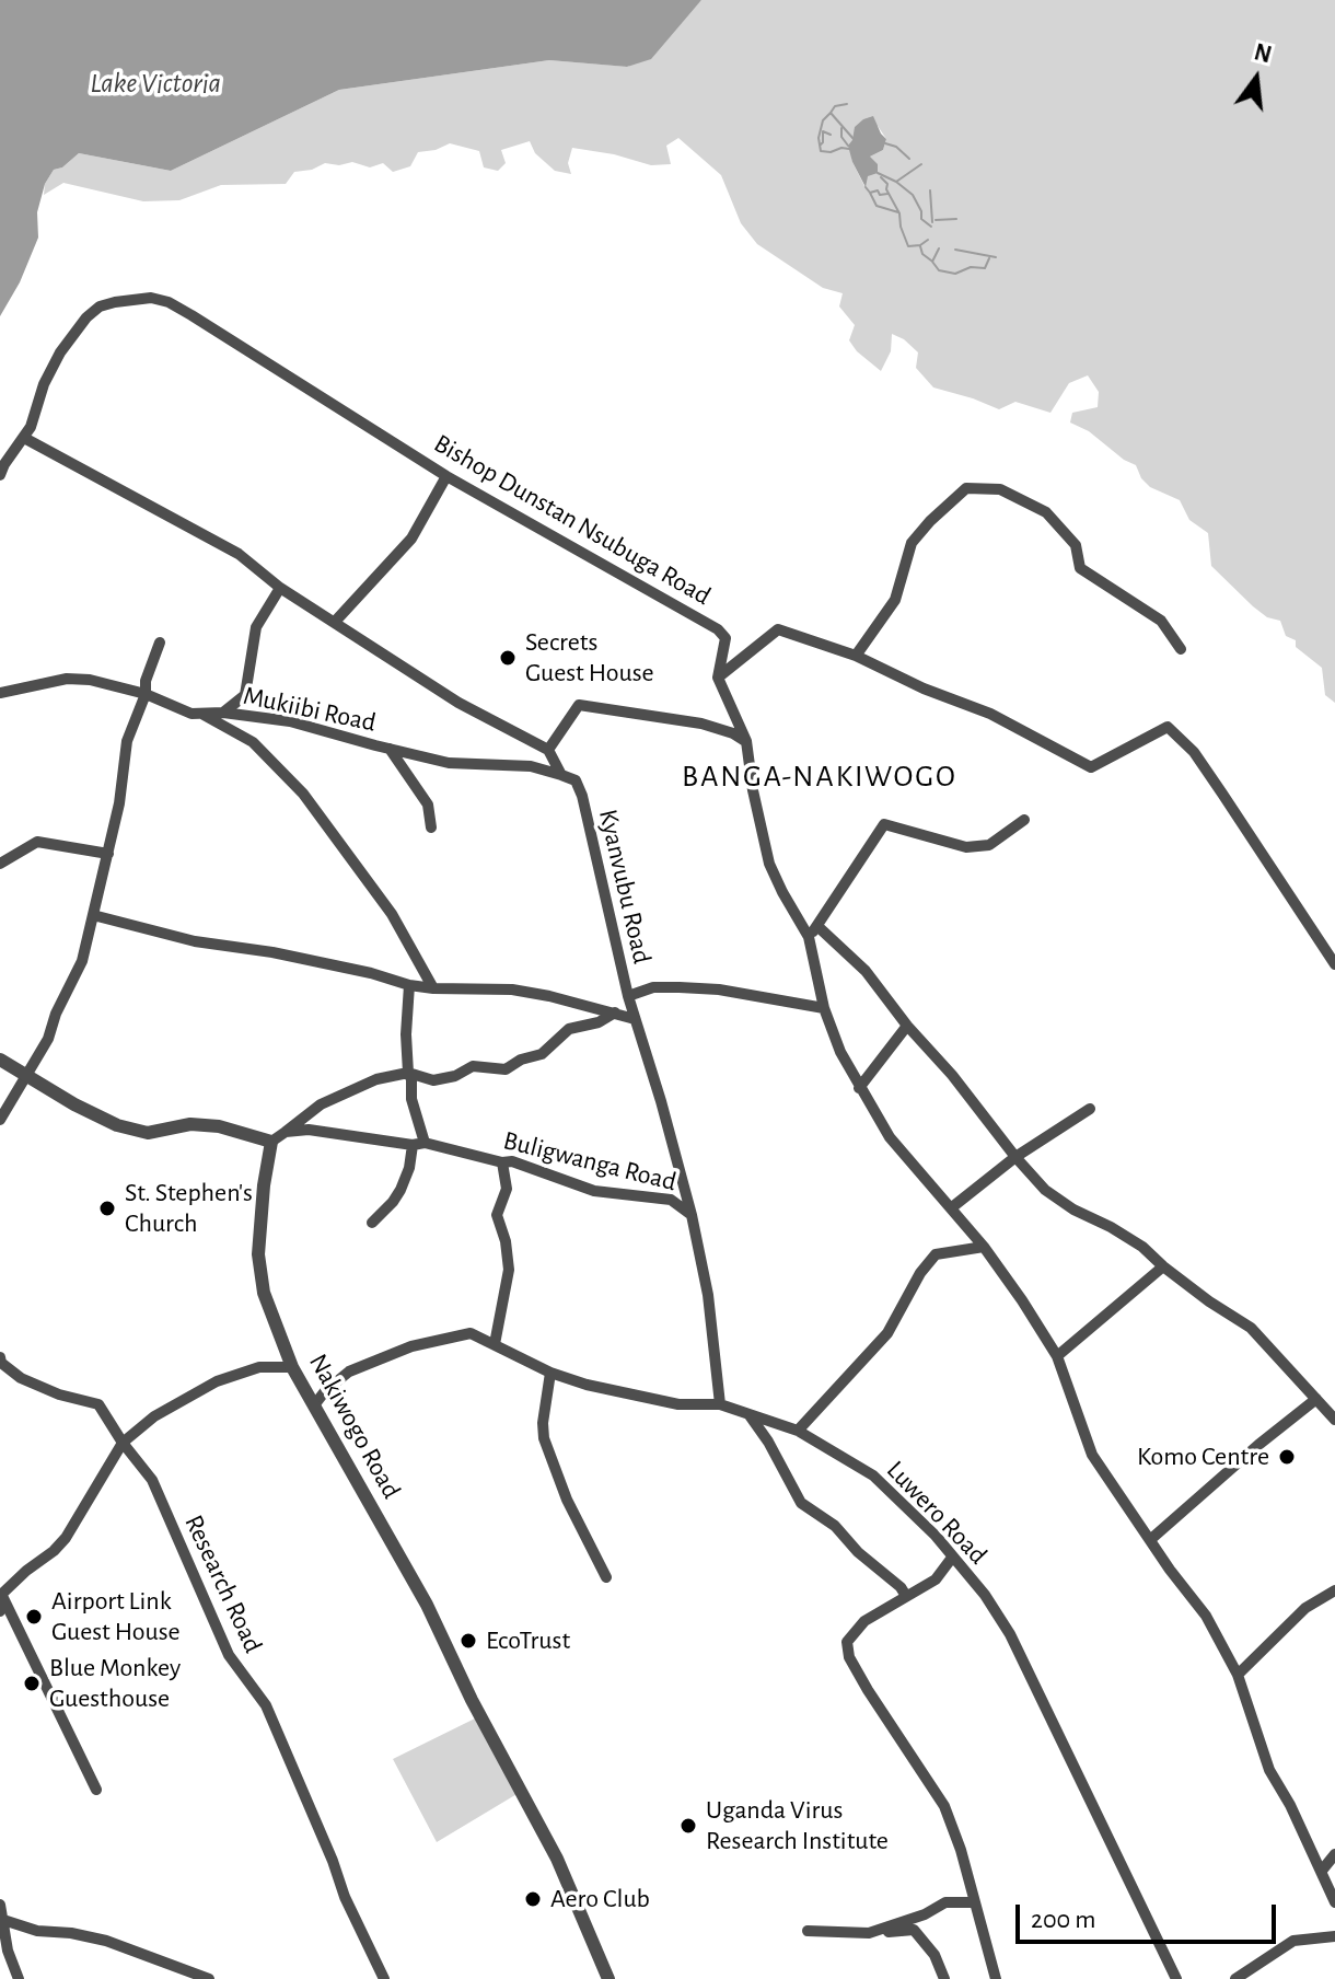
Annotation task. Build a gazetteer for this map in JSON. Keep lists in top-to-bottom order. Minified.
{"streets":{"street":["Bishop Dunstan Nsubuga Road","Mukiibi Road","Kyanvubu Road","Buligwanga Road","Nakiwogo Road","Luwero Road","Research Road"]},"crossings":[["Mukiibi Road","Kyanvubu Road"],["Kyanvubu Road","Buligwanga Road"],["Kyanvubu Road","Luwero Road"],["Nakiwogo Road","Luwero Road"]],"districts":["BANGA-NAKIWOGO"],"water":["Lake Victoria"],"places":["Secrets Guest House","St. Stephen's Church","Komo Centre","Airport Link Guest House","EcoTrust","Blue Monkey Guesthouse","Uganda Virus Research Institute","Aero Club"],"scale_bar":"200 m","north":"top"}
